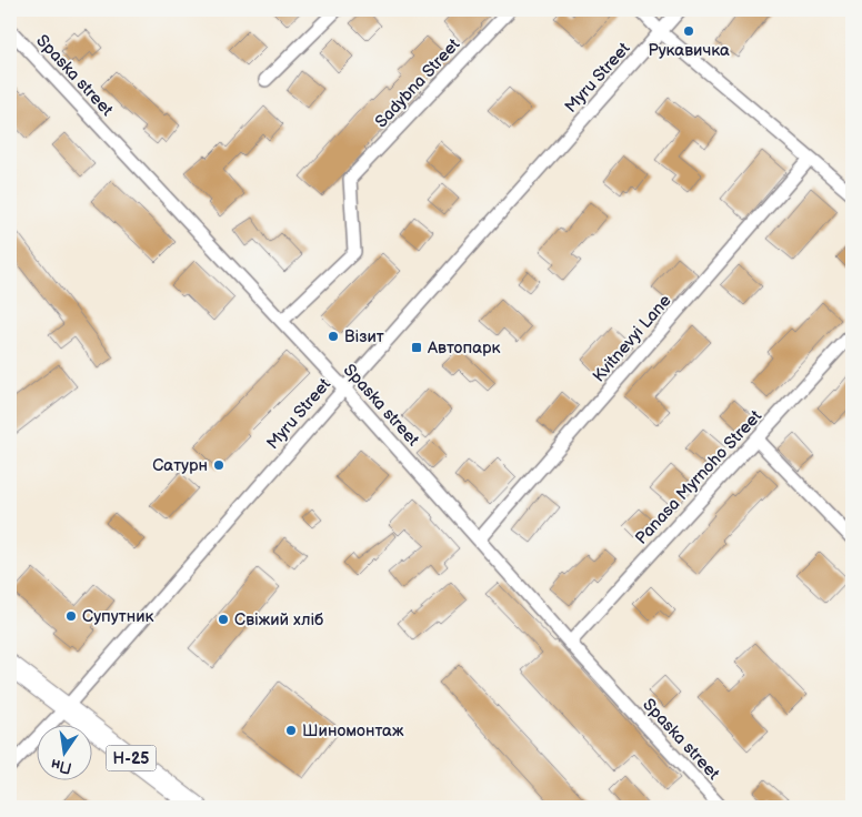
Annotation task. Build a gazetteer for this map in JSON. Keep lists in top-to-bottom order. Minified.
{"streets":{"main road":["Н-25"],"street":["Spaska street","Myru Street","Sadybna Street","Kvitnevyi Lane","Panasa Myrnoho Street"]},"crossings":[["Spaska street","Myru Street"],["Spaska street","Sadybna Street"],["Spaska street","Kvitnevyi Lane"],["Spaska street","Panasa Myrnoho Street"],["Myru Street","Н-25"]],"places":{"other":["Рукавичка","Візит","Сатурн","Супутник","Свіжий хліб","Шиномонтаж"],"transit":["Автопарк"]},"north":"bottom"}
